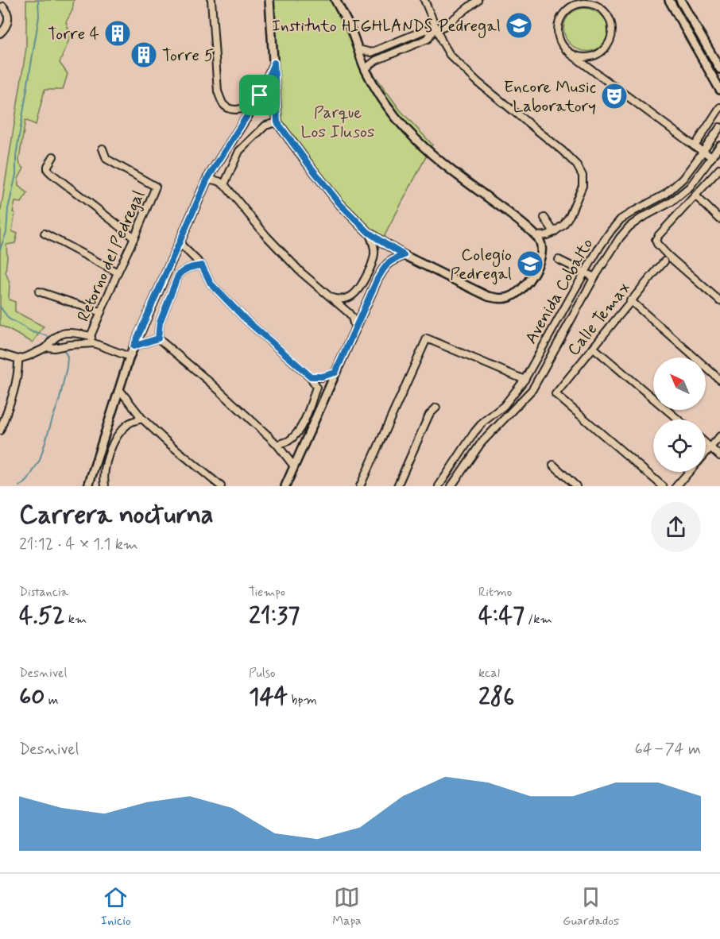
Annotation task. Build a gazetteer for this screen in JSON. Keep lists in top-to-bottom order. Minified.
{"streets":{"street":["Retorno del Pedregal","Avenida Cobalto","Calle Temax"]},"parks":["Parque Los Ilusos"],"places":{"school or university":["Instituto HIGHLANDS Pedregal","Colegio Pedregal"],"building":["Torre 4","Torre 5"],"theatre":["Encore Music Laboratory"]},"north":"top left","page":{"heading":["Carrera nocturna","21:12 · 4 × 1.1 km"],"stats":[["Distancia","4.52 km"],["Tiempo","21:37"],["Ritmo","4:47 /km"],["Desnivel","60 m"],["Pulso","144 bpm"],["kcal","286"]],"chart":["Desnivel","64–74 m"],"tabs":["Inicio","Mapa","Guardados"]}}
